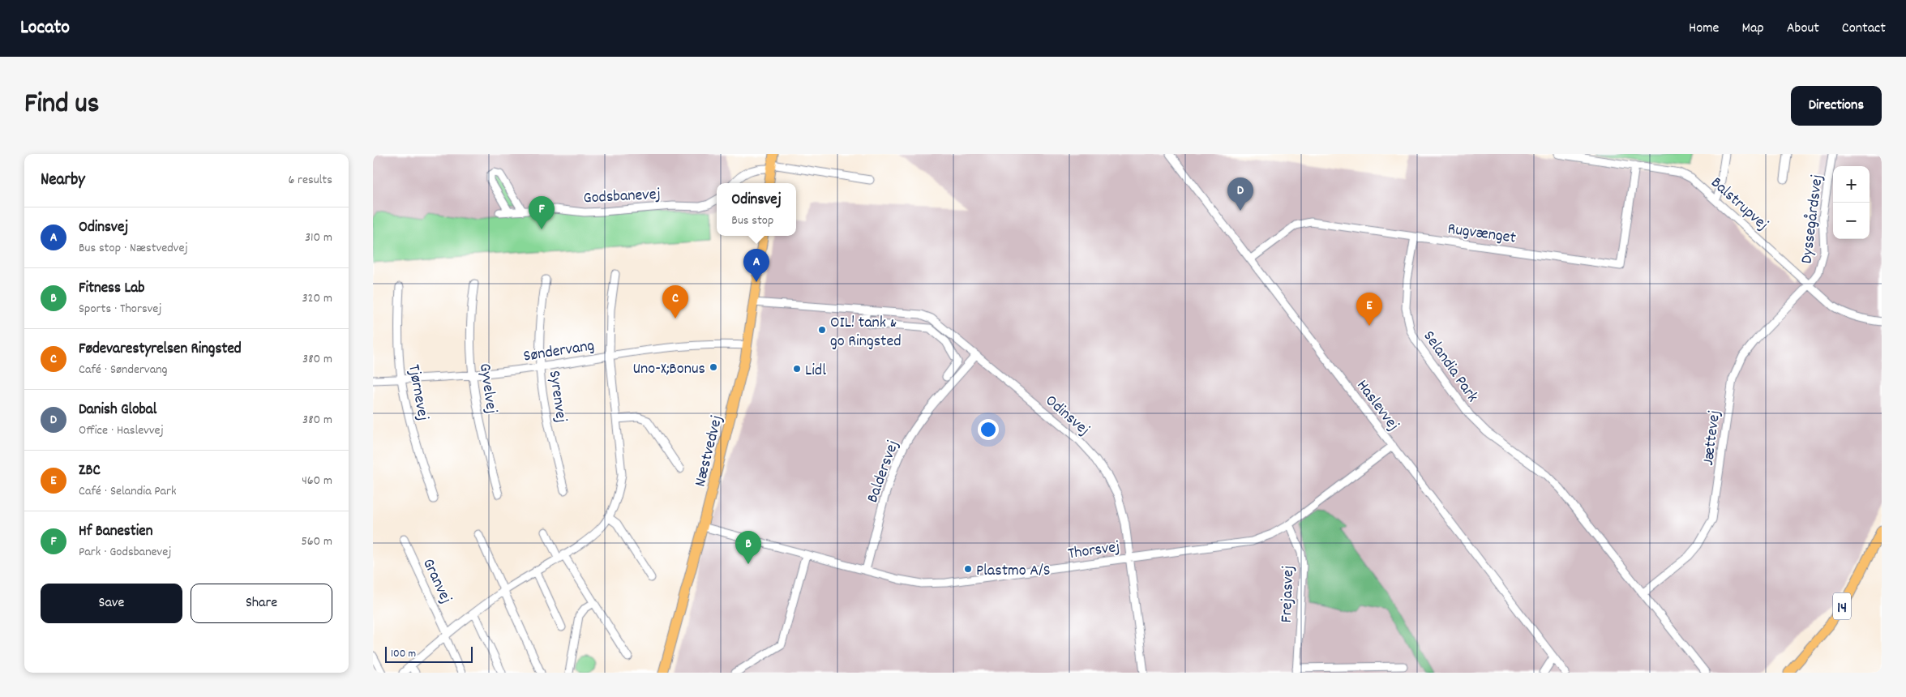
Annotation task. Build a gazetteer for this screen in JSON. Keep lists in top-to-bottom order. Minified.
{"streets":{"main road":["Næstvedvej","14"],"street":["Godsbanevej","Balstrupvej","Dyssegårdsvej","Rugvænget","Søndervang","Selandia Park","Gyvelvej","Tjørnevej","Syrenvej","Haslevvej","Odinsvej","Jættevej","Baldersvej","Thorsvej","Granvej","Frejasvej"]},"crossings":[["Balstrupvej","Dyssegårdsvej"],["Balstrupvej","Rugvænget"],["Balstrupvej","Jættevej"],["Dyssegårdsvej","Jættevej"],["Rugvænget","Selandia Park"],["Rugvænget","Haslevvej"],["Søndervang","Gyvelvej"],["Søndervang","Tjørnevej"],["Søndervang","Syrenvej"],["Søndervang","Næstvedvej"],["Selandia Park","Jættevej"],["Haslevvej","Thorsvej"],["Odinsvej","Næstvedvej"],["Odinsvej","Baldersvej"],["Odinsvej","Thorsvej"],["Næstvedvej","Thorsvej"],["Baldersvej","Thorsvej"],["Thorsvej","Frejasvej"]],"places":["OIL! tank & go Ringsted","Uno-X;Bonus","Lidl","Plastmo A/S"],"scale_bar":"100 m","page":{"header":"Locato","nav":["Home","Map","About","Contact"],"title":"Find us","buttons":["Directions",["Save","Share"]],"heading":["Nearby","6 results"],"map_buttons":["+","−"],"pins":["D","F","A","C","E","B"],"popup":["Odinsvej","Bus stop"],"list":[{"mark":"A","name":"Odinsvej","note":"Bus stop · Næstvedvej","value":"310 m"},{"mark":"B","name":"Fitness Lab","note":"Sports · Thorsvej","value":"320 m"},{"mark":"C","name":"Fødevarestyrelsen Ringsted","note":"Café · Søndervang","value":"380 m"},{"mark":"D","name":"Danish Global","note":"Office · Haslevvej","value":"380 m"},{"mark":"E","name":"ZBC","note":"Café · Selandia Park","value":"460 m"},{"mark":"F","name":"Hf Banestien","note":"Park · Godsbanevej","value":"560 m"}],"scale":"100 m"}}
